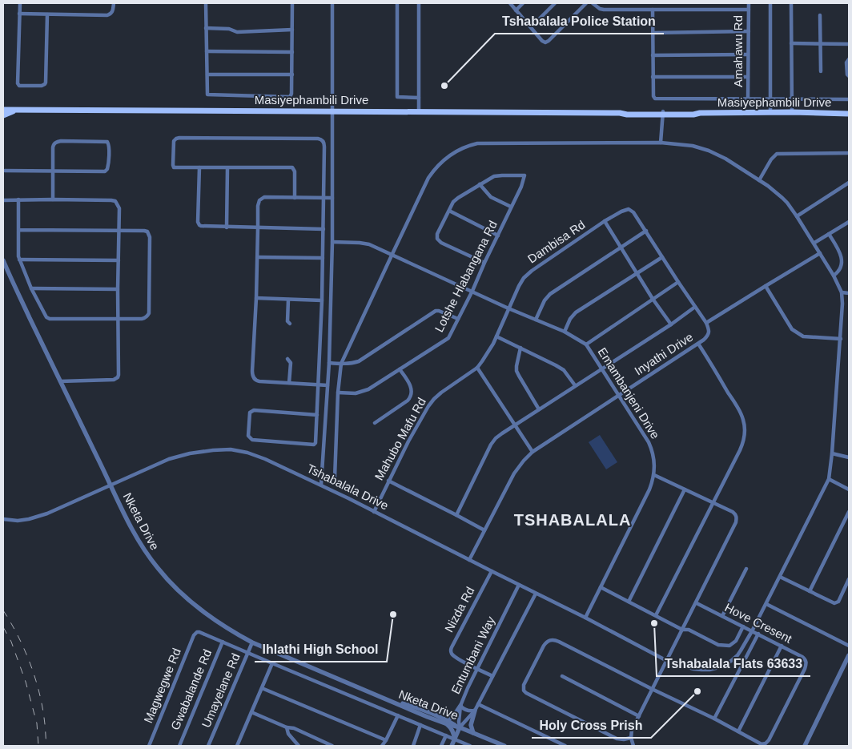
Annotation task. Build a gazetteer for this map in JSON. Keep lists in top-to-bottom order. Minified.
{"streets":{"main road":["Masiyephambili Drive"],"street":["Amahawu Rd","Dambisa Rd","Lotshe Hlabangana Rd","Inyathi Drive","Emambanjeni Drive","Mahubo Mafu Rd","Tshabalala Drive","Nketa Drive","Nizda Rd","Hove Cresent","Entumbani Way","Magwegwe Rd","Gwabalande Rd","Umayelane Rd"]},"crossings":[["Dambisa Rd","Emambanjeni Drive"],["Dambisa Rd","Mahubo Mafu Rd"],["Lotshe Hlabangana Rd","Emambanjeni Drive"],["Inyathi Drive","Emambanjeni Drive"],["Inyathi Drive","Tshabalala Drive"],["Emambanjeni Drive","Mahubo Mafu Rd"],["Emambanjeni Drive","Tshabalala Drive"],["Mahubo Mafu Rd","Tshabalala Drive"],["Tshabalala Drive","Nketa Drive"],["Tshabalala Drive","Nizda Rd"],["Tshabalala Drive","Hove Cresent"],["Tshabalala Drive","Entumbani Way"],["Nketa Drive","Entumbani Way"],["Nketa Drive","Umayelane Rd"],["Nizda Rd","Entumbani Way"],["Magwegwe Rd","Gwabalande Rd"]],"districts":["TSHABALALA"],"places":["Tshabalala Police Station","Ihlathi High School","Tshabalala Flats 63633","Holy Cross Prish"]}
